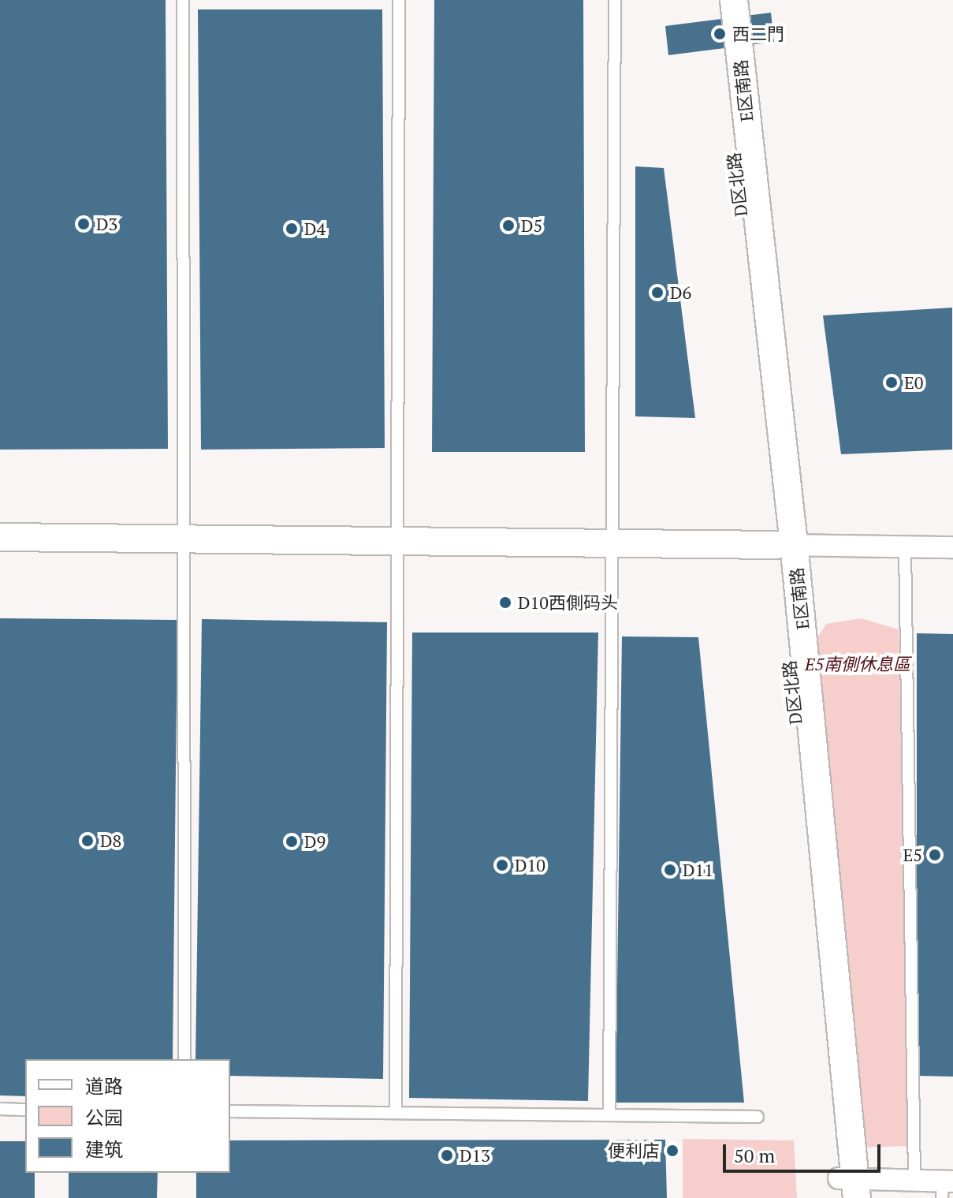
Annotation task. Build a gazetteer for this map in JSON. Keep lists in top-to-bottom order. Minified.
{"streets":{"street":["E区南路","D区北路"]},"crossings":[["E区南路","D区北路"]],"parks":["E5南側休息區"],"places":["西二門","D3","D5","D4","D6","E0","D10西側码头","D8","D9","E5","D10","D11","便利店","D13"],"legend":["道路","公园","建筑"],"scale_bar":"50 m"}
